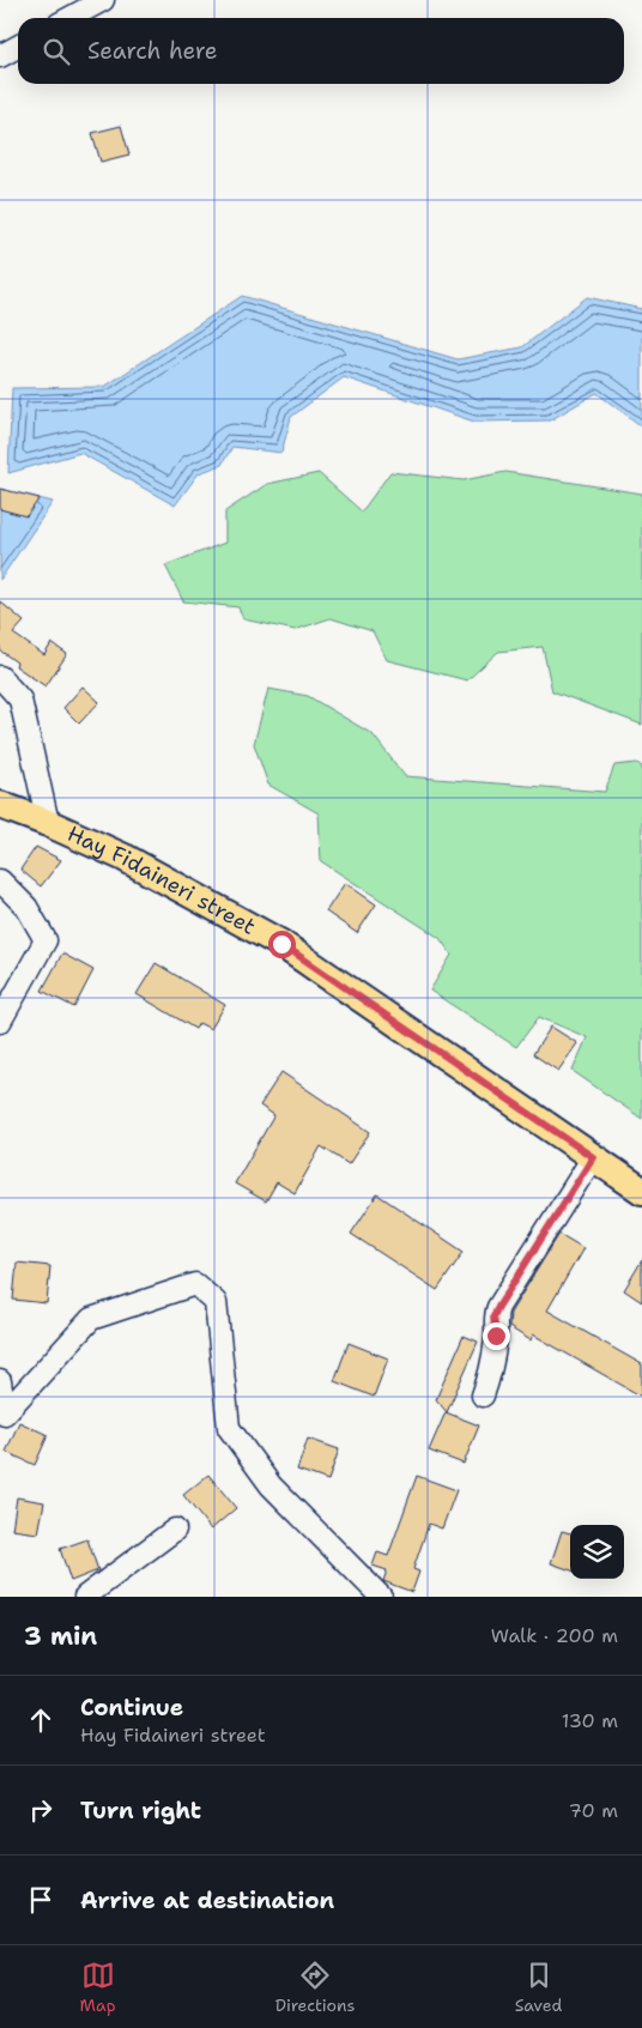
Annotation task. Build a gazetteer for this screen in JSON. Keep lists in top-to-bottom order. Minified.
{"streets":{"main road":["Hay Fidaineri street"]},"page":{"search":"Search here","heading":["3 min","Walk · 200 m"],"list":[["Continue","Hay Fidaineri street","130 m"],["Turn right","70 m"],"Arrive at destination"],"nav":["Map","Directions","Saved"]}}
